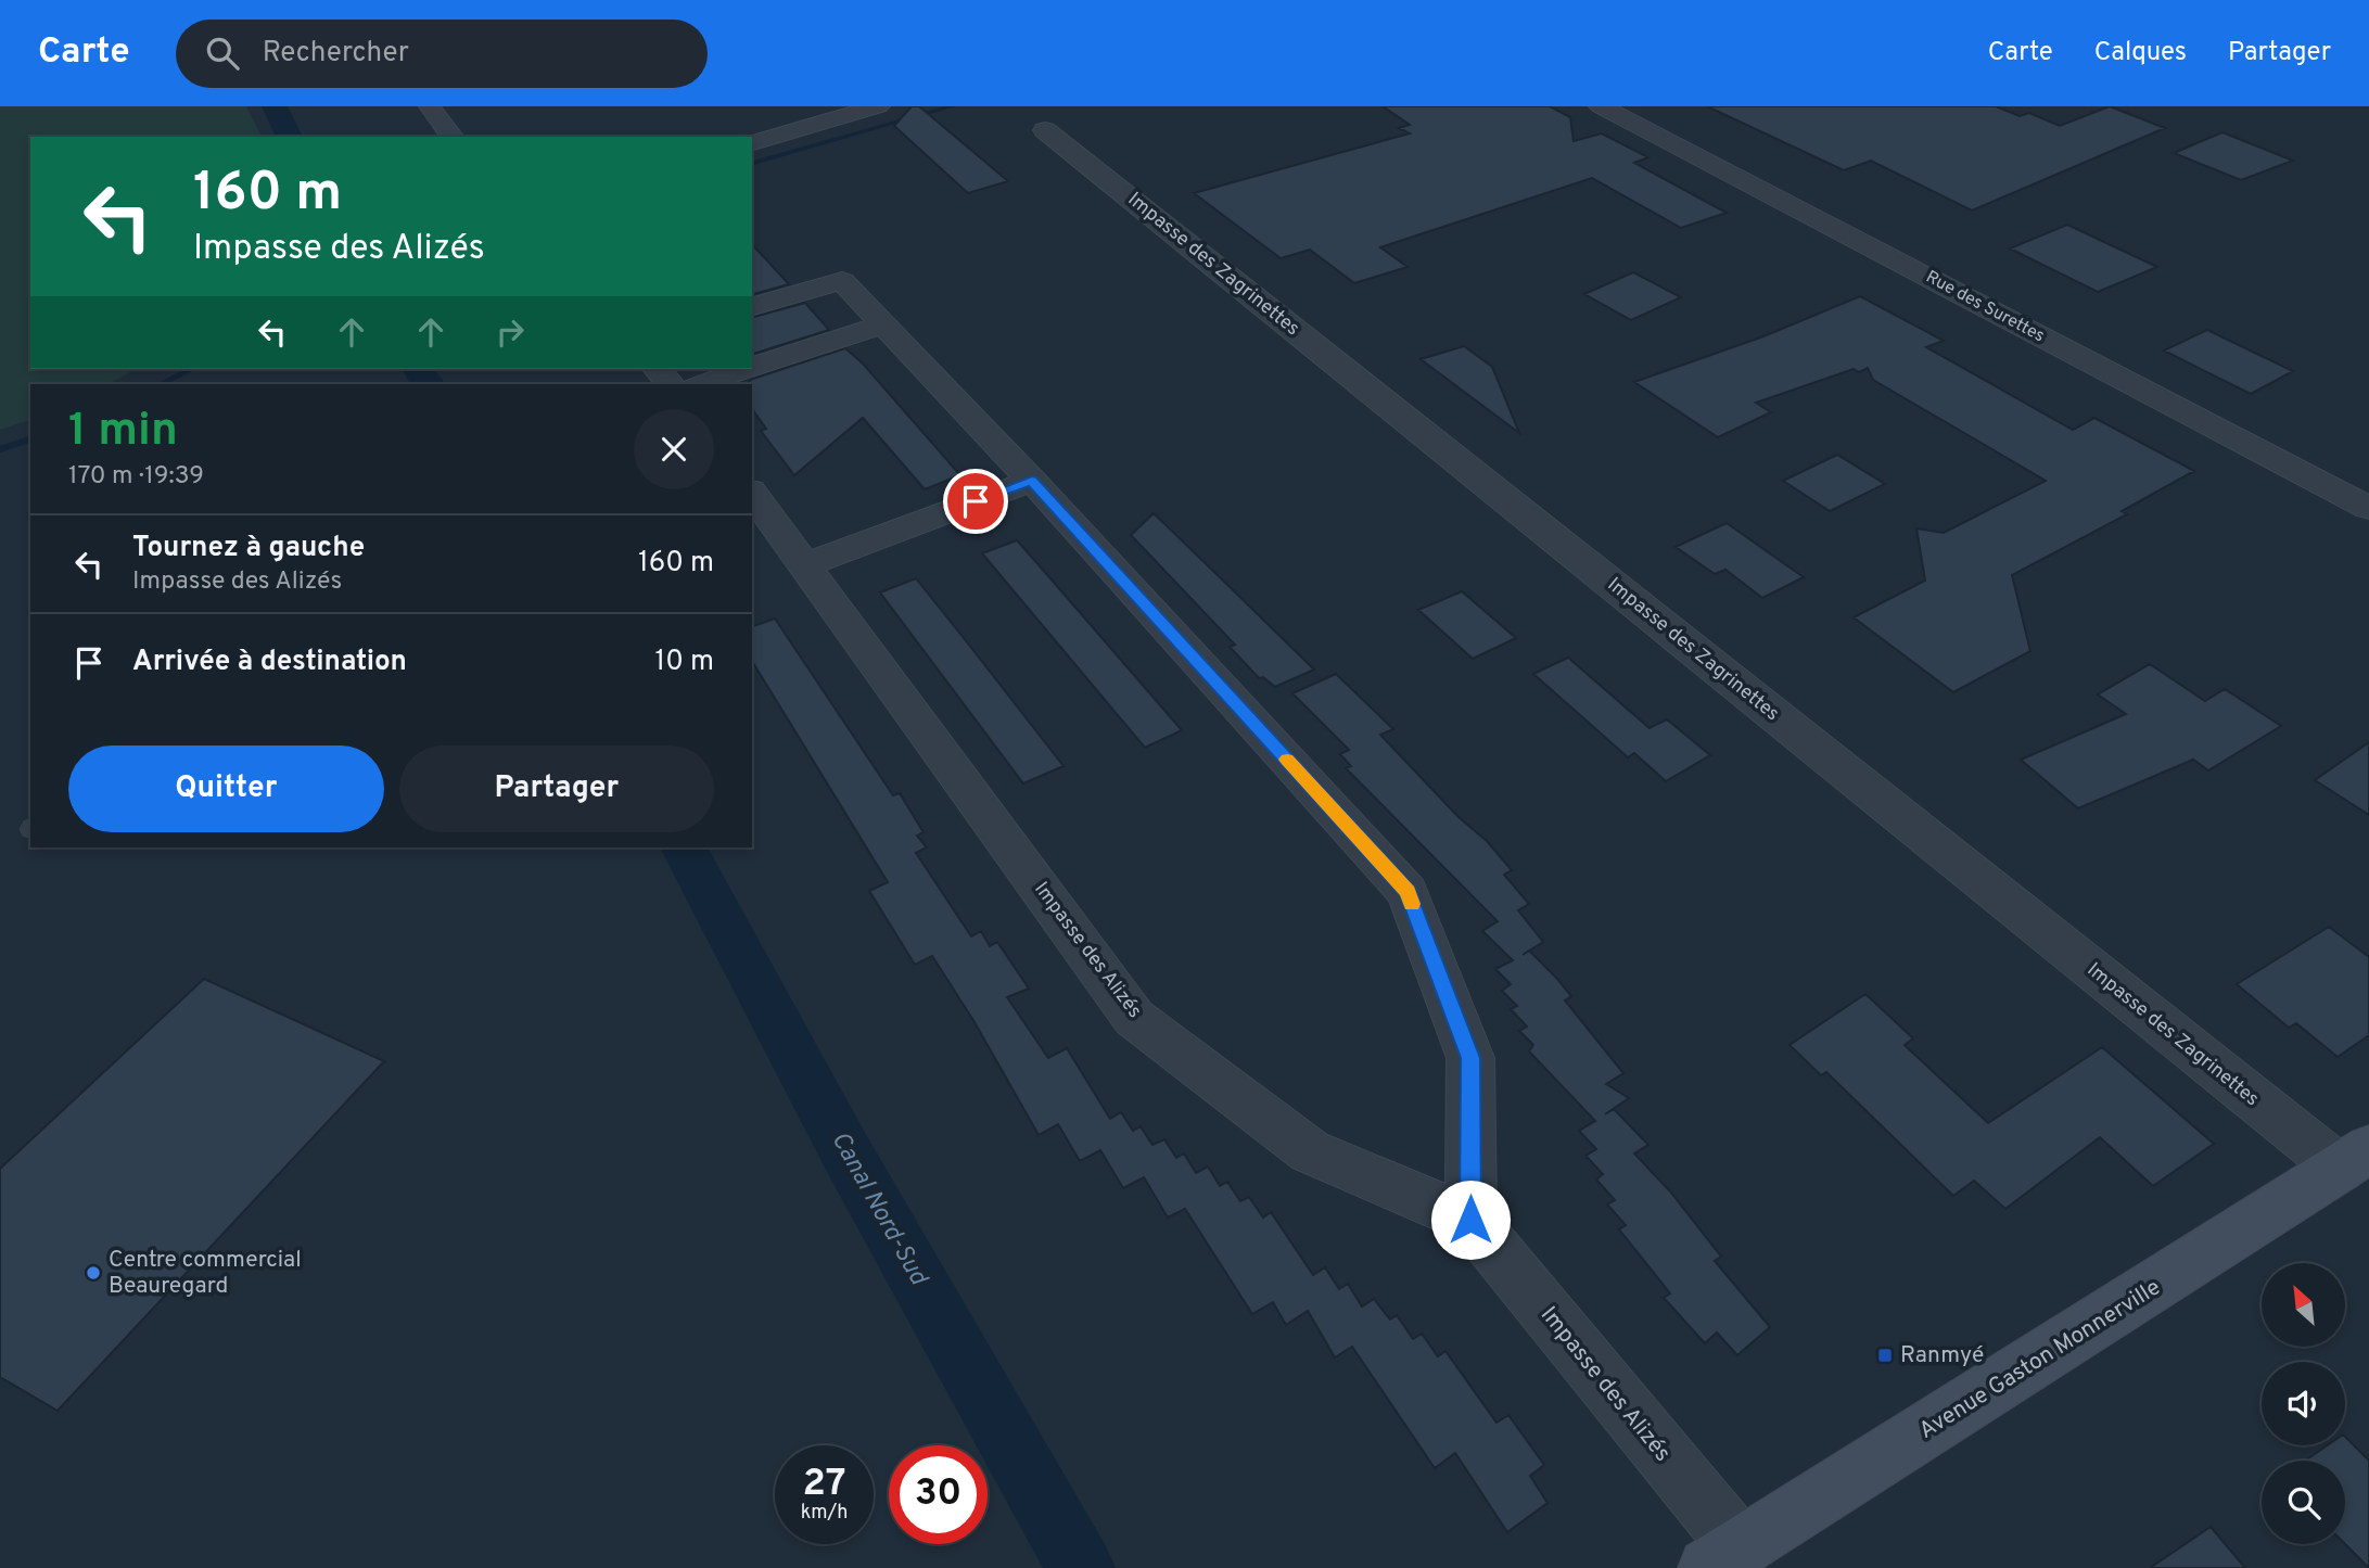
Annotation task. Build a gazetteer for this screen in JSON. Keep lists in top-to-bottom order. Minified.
{"streets":{"main road":["Avenue Gaston Monnerville"],"street":["Impasse des Zagrinettes","Rue des Surettes","Impasse des Alizés"]},"crossings":[["Impasse des Zagrinettes","Avenue Gaston Monnerville"],["Impasse des Alizés","Avenue Gaston Monnerville"]],"water":["Canal Nord-Sud"],"places":{"other":["Centre commercial Beauregard"],"transit":["Ranmyé"]},"north":"top left","page":{"header":"Carte","search":"Rechercher","nav":["Carte","Calques","Partager"],"turn":["160 m","Impasse des Alizés"],"heading":["1 min","170 m · 19:39"],"list":[{"name":"Tournez à gauche","note":"Impasse des Alizés","value":"160 m"},{"name":"Arrivée à destination","value":"10 m"}],"buttons":["Quitter","Partager"],"speed":"27 km/h","limit":"30"}}
